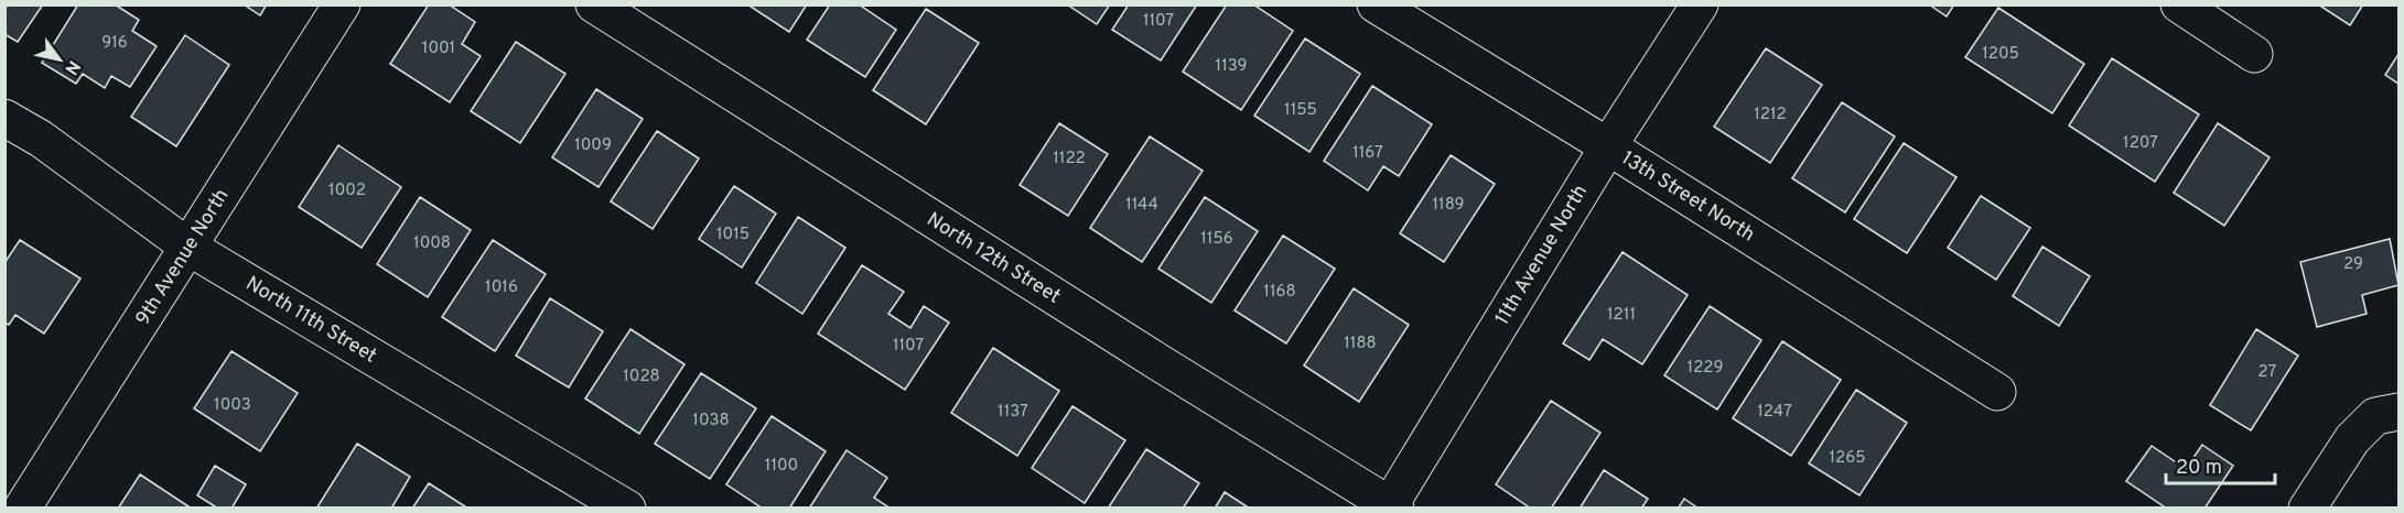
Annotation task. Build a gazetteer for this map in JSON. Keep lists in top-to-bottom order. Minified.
{"streets":{"street":["13th Street North","11th Avenue North","9th Avenue North","North 12th Street","North 11th Street"]},"crossings":[["13th Street North","11th Avenue North"],["11th Avenue North","North 12th Street"],["9th Avenue North","North 11th Street"]],"house_numbers":["1107","916","1001","1205","1139","1155","1212","1207","1009","1167","1122","1002","1144","1189","1015","1156","1008","29","1016","1168","1211","1188","1107","1229","27","1028","1003","1137","1247","1038","1265","1100"],"scale_bar":"20 m","north":"bottom right"}
